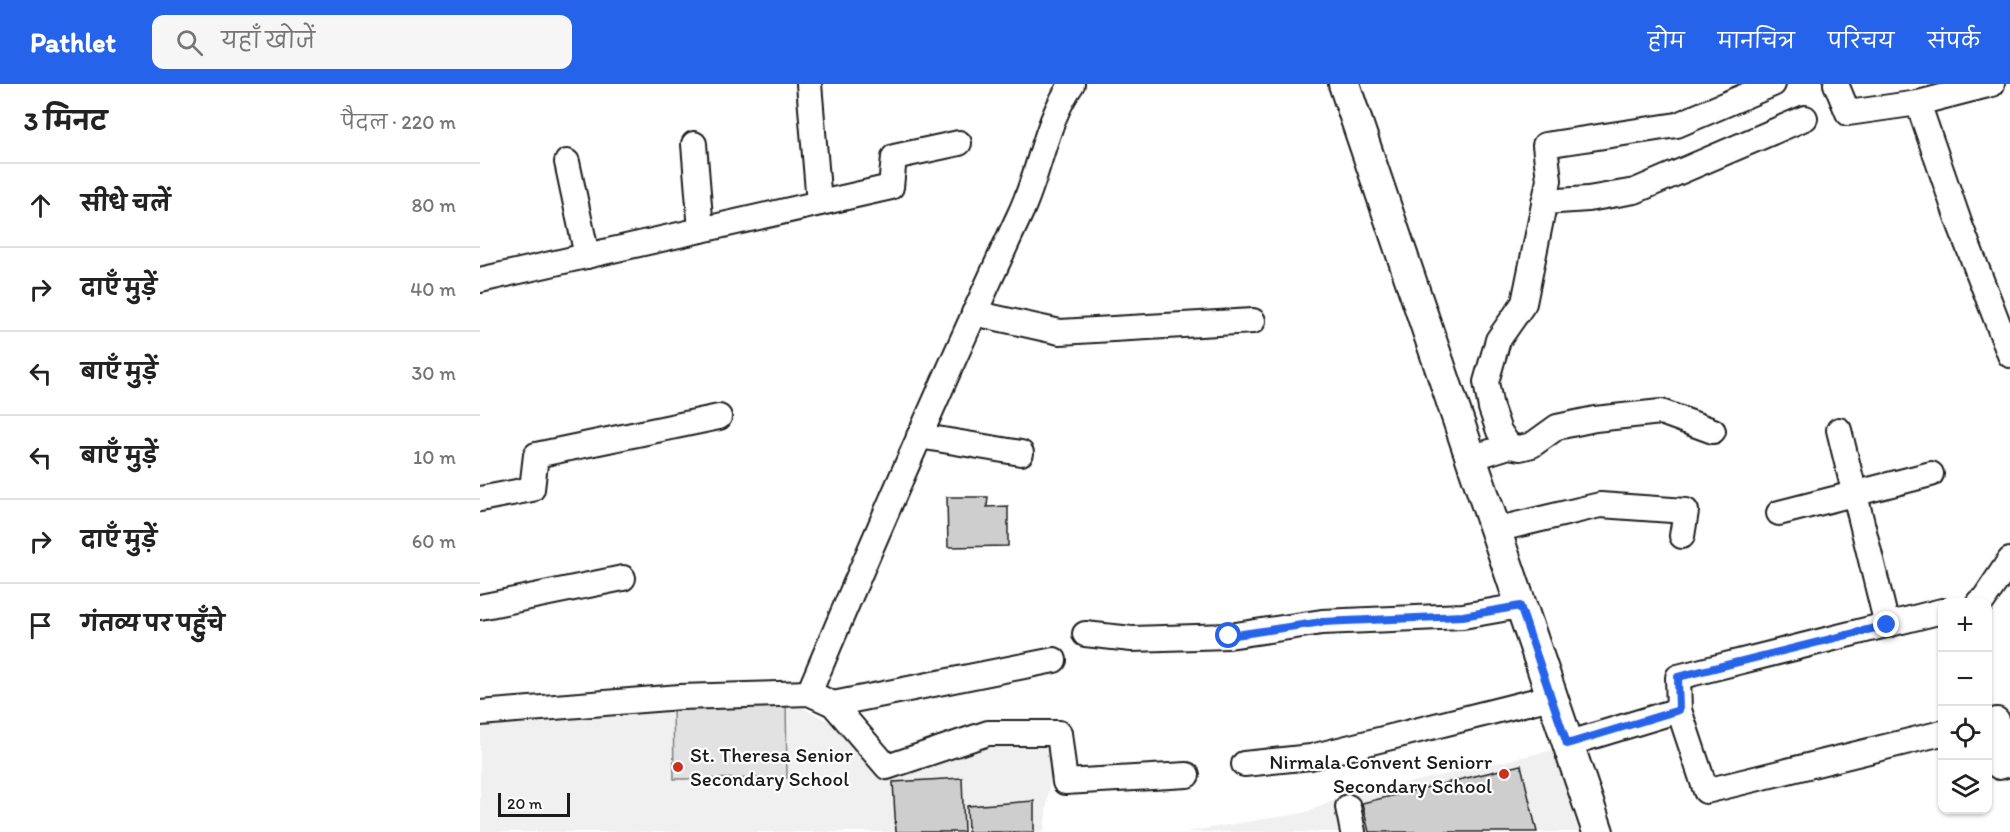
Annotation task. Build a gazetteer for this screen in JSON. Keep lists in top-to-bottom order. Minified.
{"places":["St. Theresa Senior Secondary School","Nirmala Convent Seniorr Secondary School"],"scale_bar":"20 m","page":{"header":"Pathlet","search":"यहाँ खोजें","nav":["होम","मानचित्र","परिचय","संपर्क"],"heading":["3 मिनट","पैदल · 220 m"],"list":[["सीधे चलें","80 m"],["दाएँ मुड़ें","40 m"],["बाएँ मुड़ें","30 m"],["बाएँ मुड़ें","10 m"],["दाएँ मुड़ें","60 m"],"गंतव्य पर पहुँचे"],"map_buttons":["+","−"],"scale":"20 m"}}
